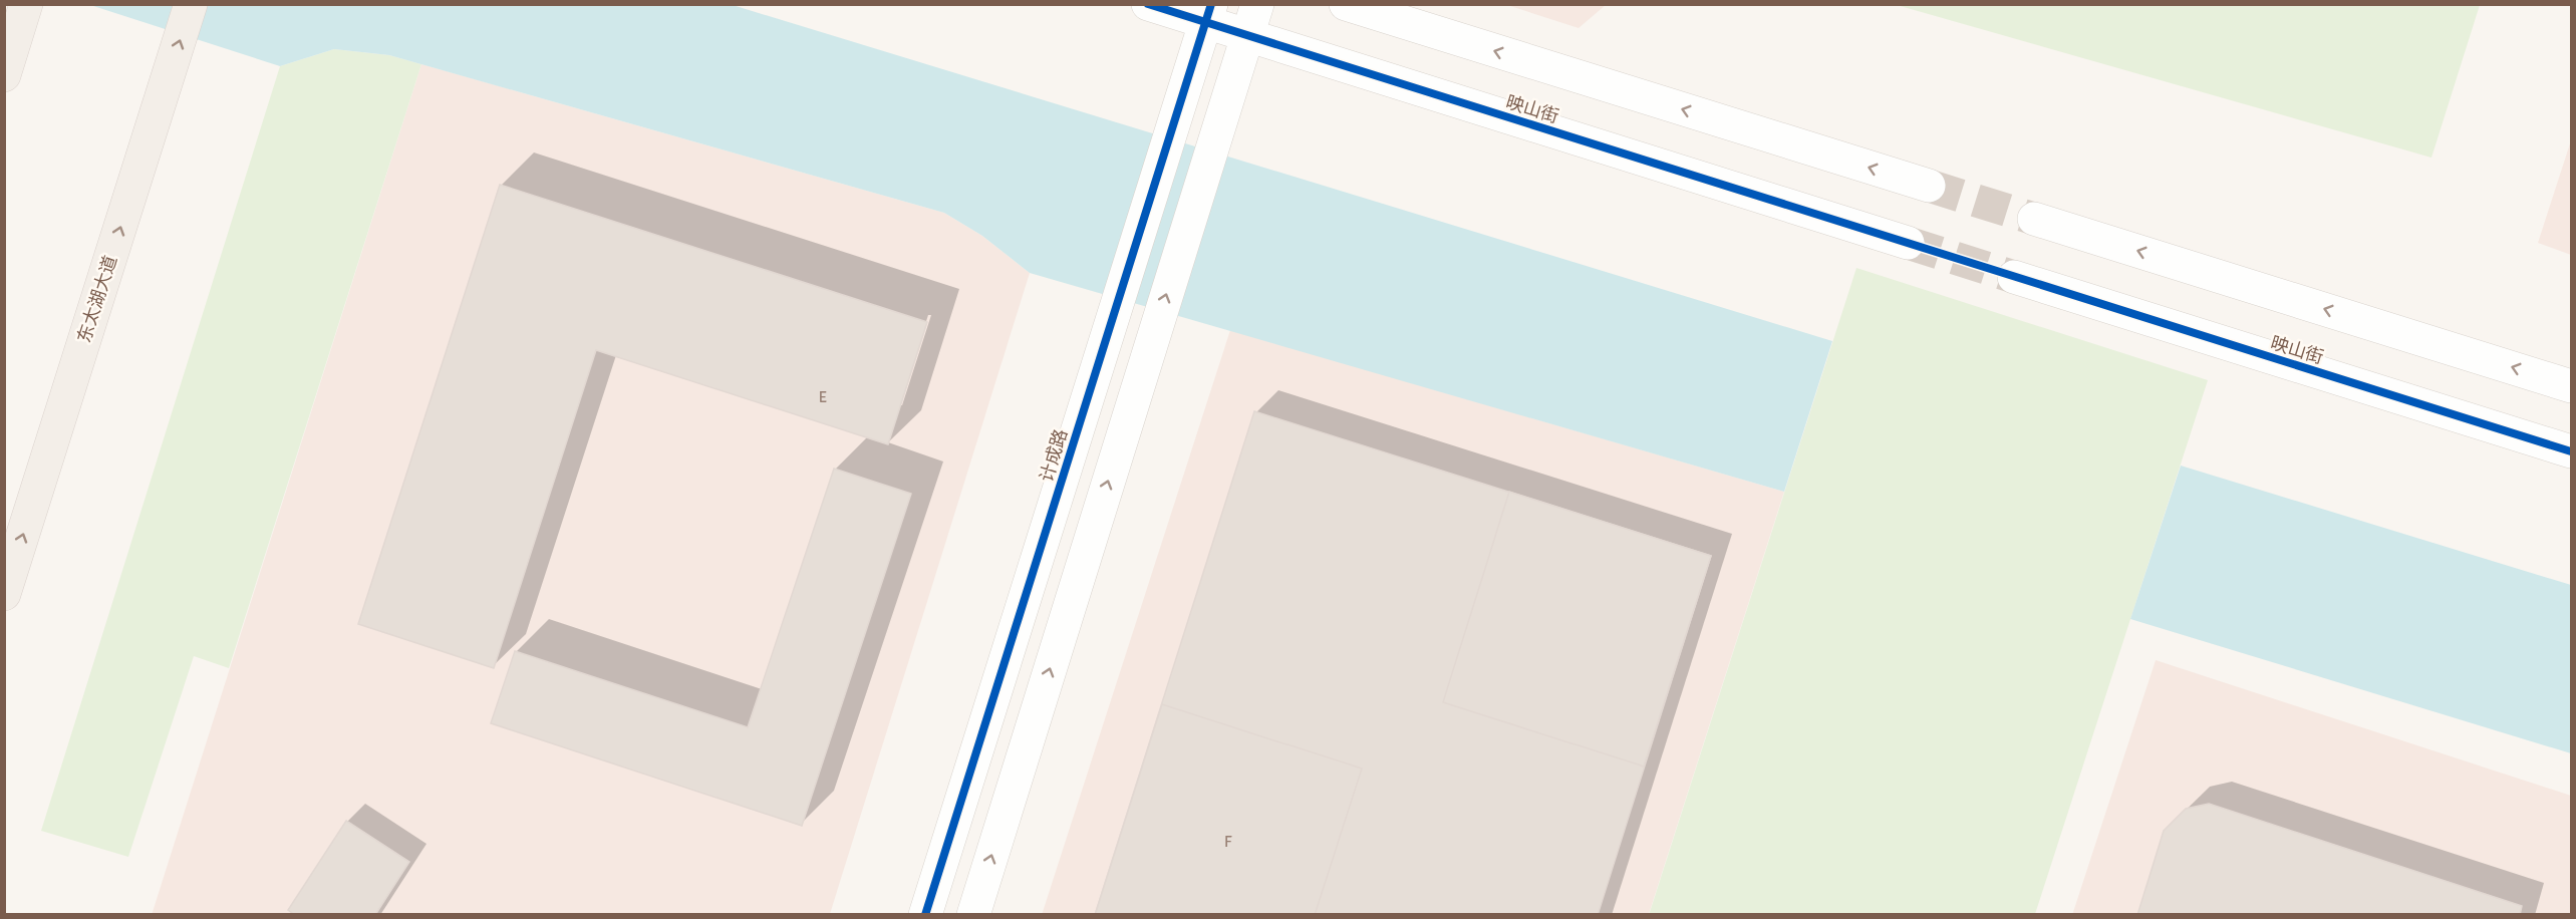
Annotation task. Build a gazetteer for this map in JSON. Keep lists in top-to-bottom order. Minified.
{"streets":{"main road":["东太湖大道"],"street":["映山街","计成路"]},"crossings":[["映山街","计成路"]],"one_way":["东太湖大道"],"house_numbers":["E","F"]}
